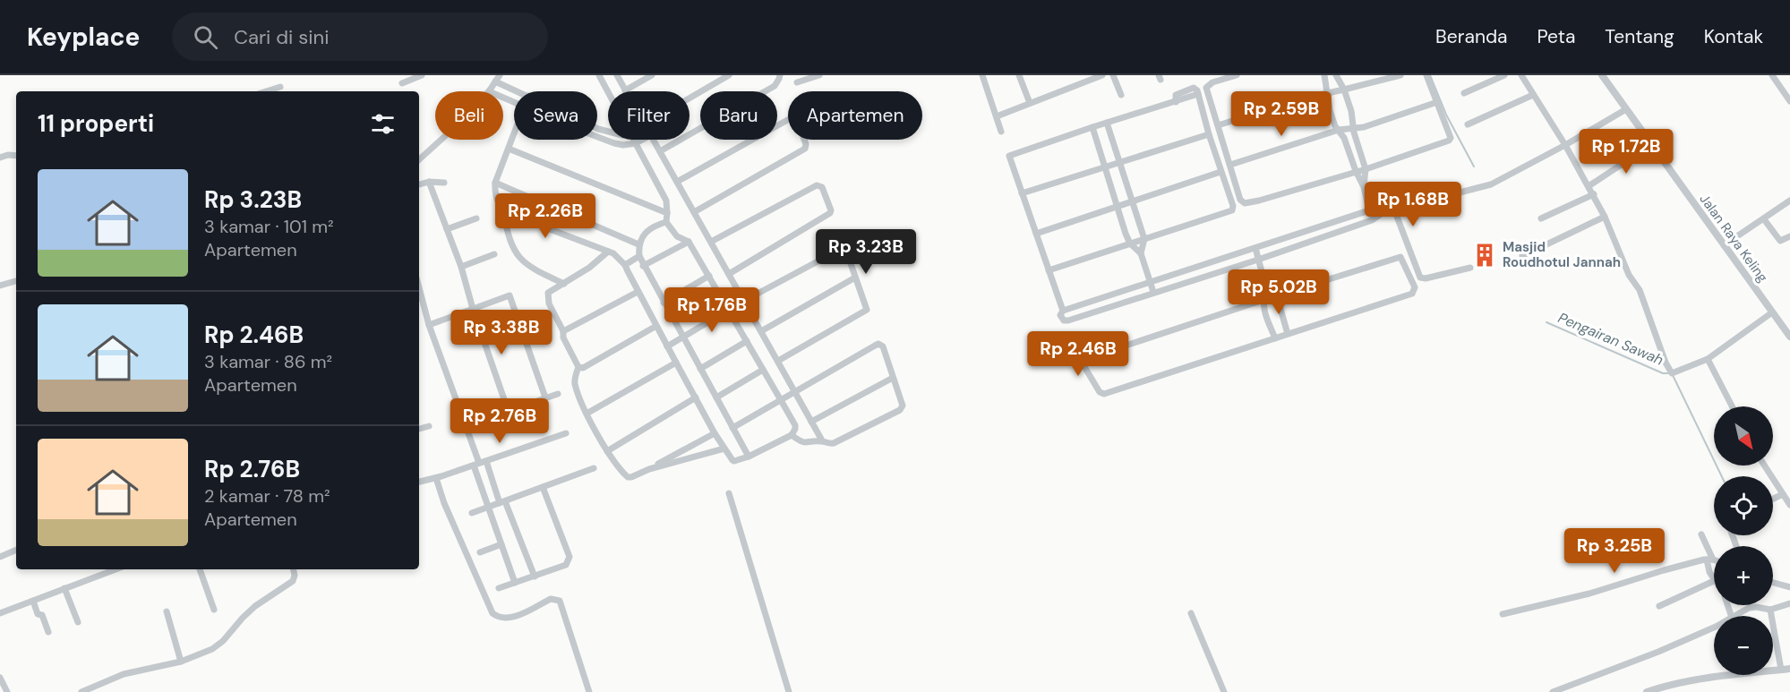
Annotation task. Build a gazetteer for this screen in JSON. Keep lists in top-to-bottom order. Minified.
{"streets":{"street":["Jalan Raya Keling"]},"water":["Pengairan Sawah"],"places":{"building":["Masjid Roudhotul Jannah"]},"north":"bottom right","page":{"header":"Keyplace","search":"Cari di sini","nav":["Beranda","Peta","Tentang","Kontak"],"price":["Rp 2.59B","Rp 1.72B","Rp 1.68B","Rp 2.26B","Rp 3.23B","Rp 5.02B","Rp 1.76B","Rp 3.38B","Rp 2.46B","Rp 2.76B","Rp 3.25B"],"chip":["Beli","Sewa","Filter","Baru","Apartemen"],"heading":"11 properti","list":[{"name":"Rp 3.23B","note":"3 kamar · 101 m² · Apartemen"},{"name":"Rp 2.46B","note":"3 kamar · 86 m² · Apartemen"},{"name":"Rp 2.76B","note":"2 kamar · 78 m² · Apartemen"}],"map_buttons":["+","−"]}}
